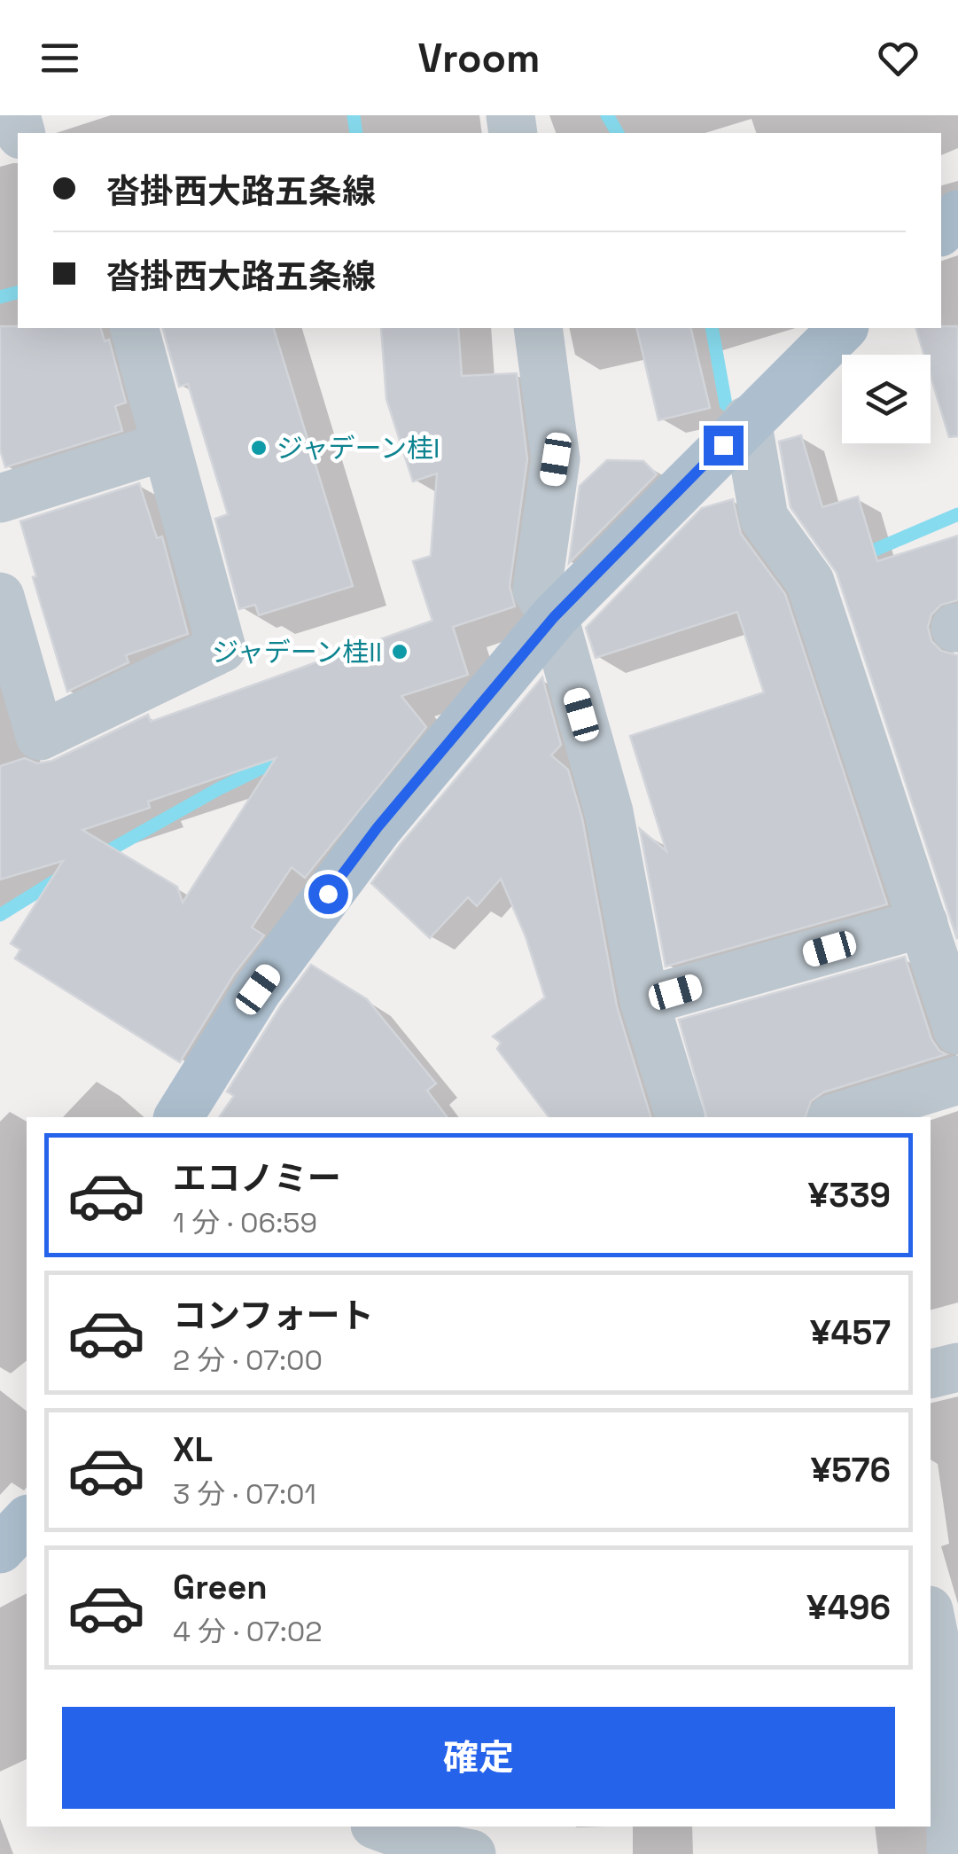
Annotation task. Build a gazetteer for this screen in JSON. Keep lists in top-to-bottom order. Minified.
{"places":["ジャデーン桂I","ジャデーン桂II"],"page":{"header":"Vroom","banner":["沓掛西大路五条線","沓掛西大路五条線"],"list":[{"name":"エコノミー","note":"1 分 · 06:59","value":"¥339"},{"name":"コンフォート","note":"2 分 · 07:00","value":"¥457"},{"name":"XL","note":"3 分 · 07:01","value":"¥576"},{"name":"Green","note":"4 分 · 07:02","value":"¥496"}],"buttons":"確定"}}
